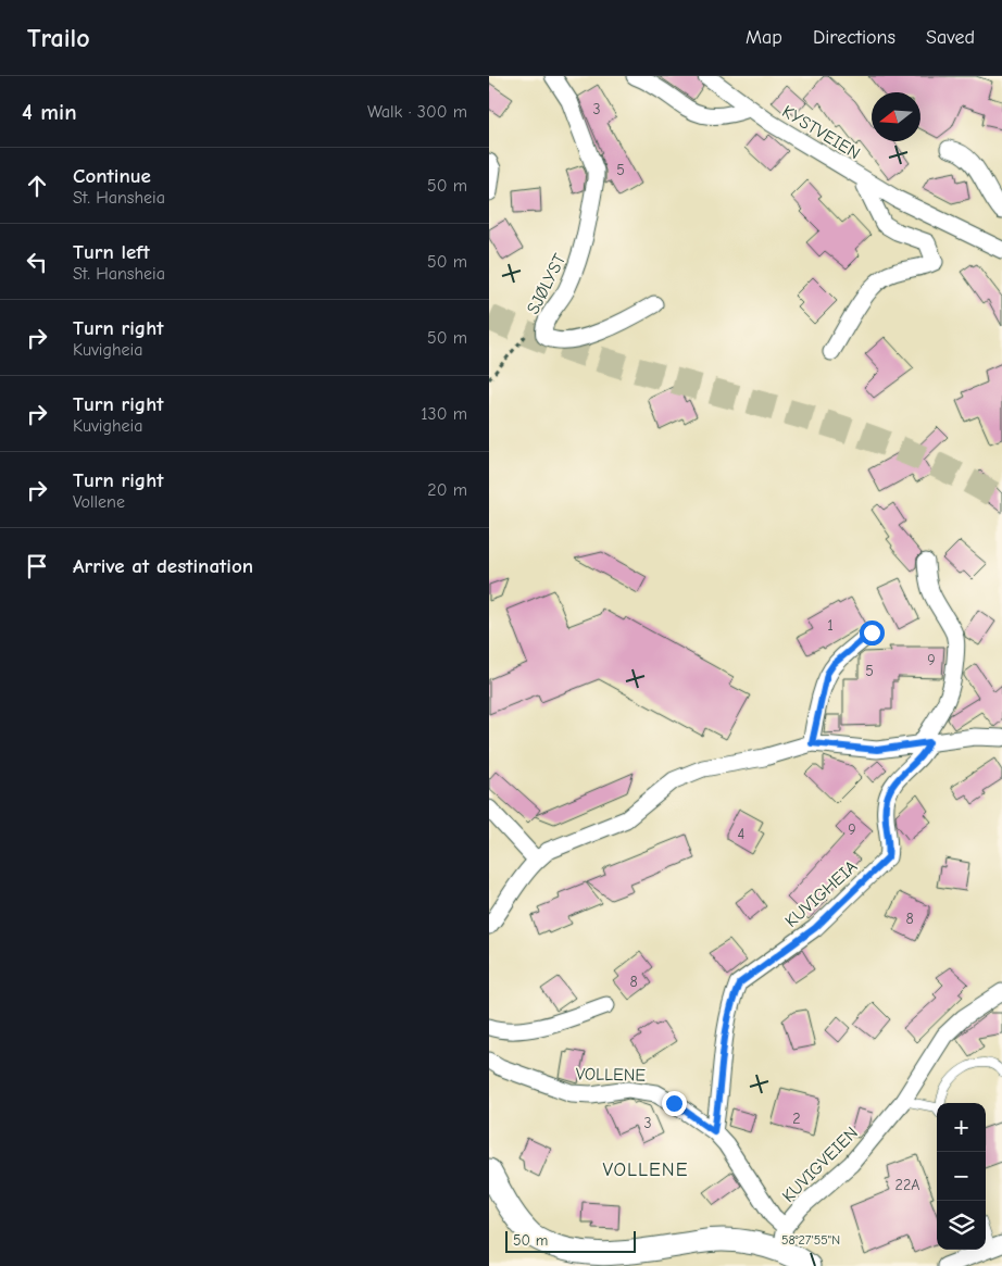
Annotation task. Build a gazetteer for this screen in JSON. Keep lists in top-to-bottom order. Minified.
{"streets":{"street":["KYSTVEIEN","SJØLYST","KUVIGHEIA","VOLLENE","KUVIGVEIEN"]},"crossings":[["KUVIGHEIA","VOLLENE"],["VOLLENE","KUVIGVEIEN"]],"districts":["VOLLENE"],"house_numbers":["3","5","1","9","5","9","4","8","8","2","3","22A"],"scale_bar":"50 m","north":"left","page":{"header":"Trailo","nav":["Map","Directions","Saved"],"heading":["4 min","Walk · 300 m"],"list":[["Continue","St. Hansheia","50 m"],["Turn left","St. Hansheia","50 m"],["Turn right","Kuvigheia","50 m"],["Turn right","Kuvigheia","130 m"],["Turn right","Vollene","20 m"],"Arrive at destination"],"map_buttons":["+","−"],"scale":"50 m"},"coordinates":["58°27'55\"N"]}
